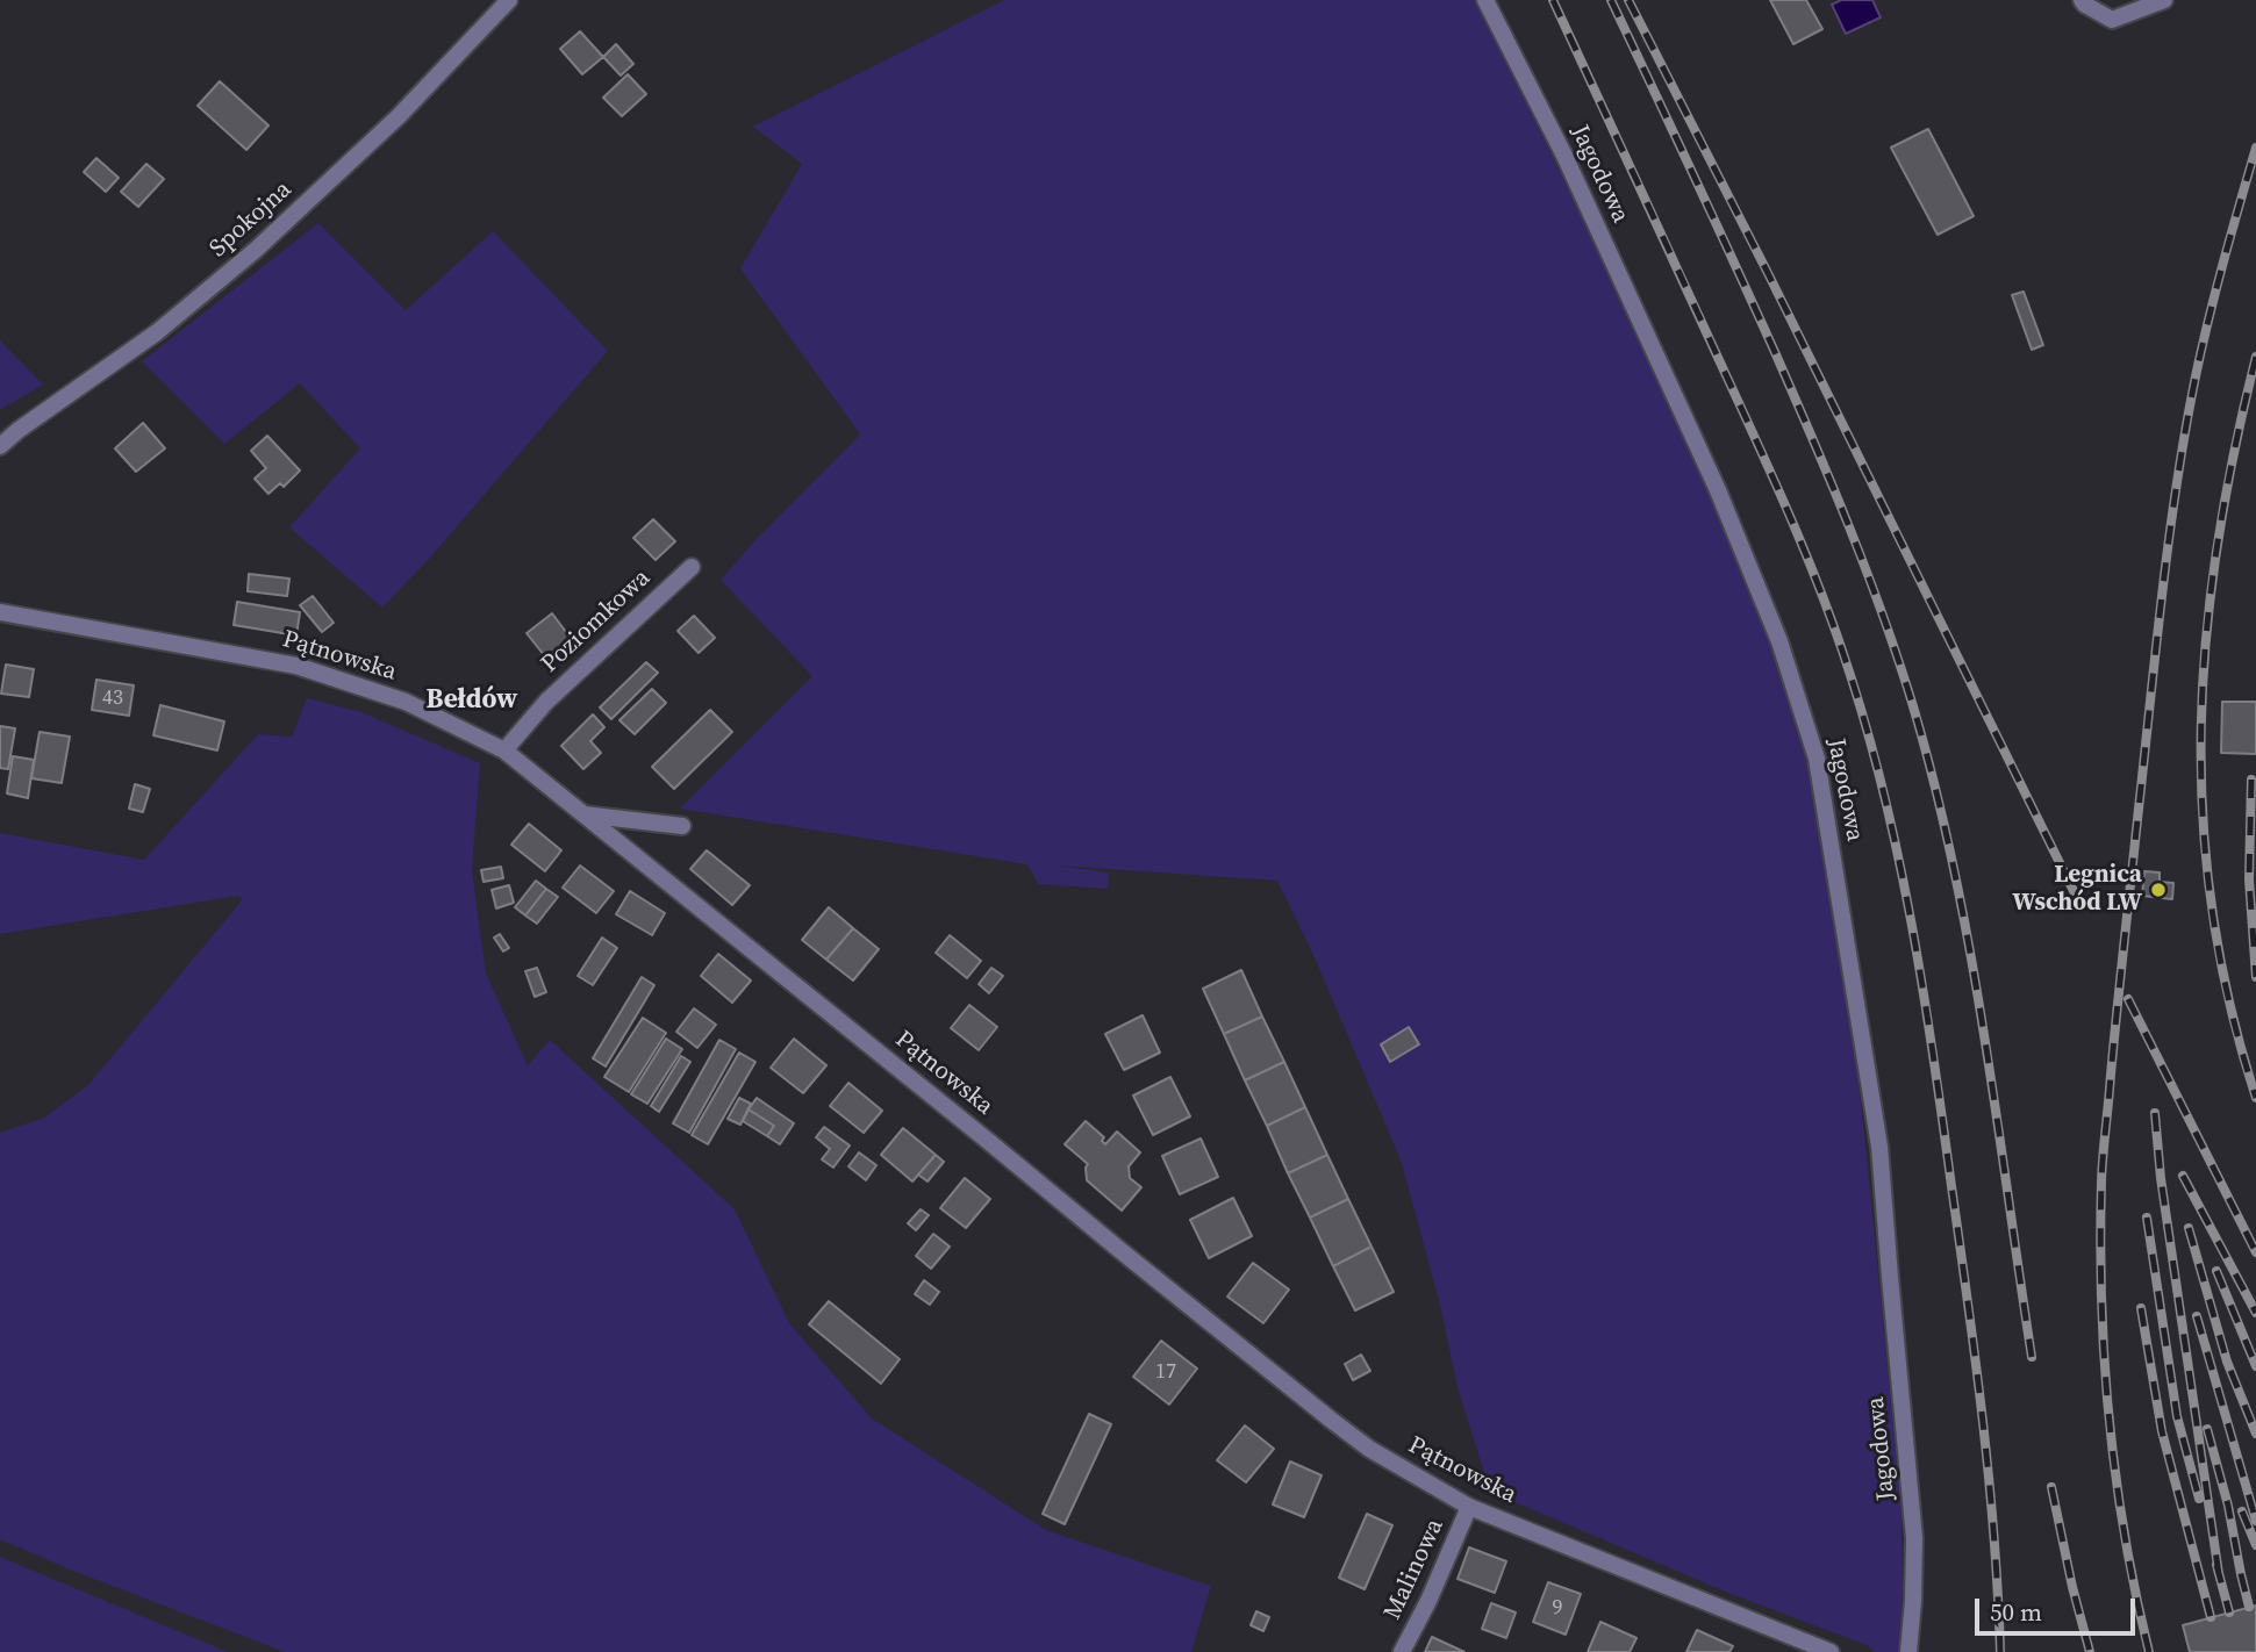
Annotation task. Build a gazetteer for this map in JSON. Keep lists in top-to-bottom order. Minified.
{"streets":{"street":["Jagodowa","Spokojna","Poziomkowa","Pątnowska","Malinowa"]},"crossings":[["Poziomkowa","Pątnowska"],["Pątnowska","Malinowa"]],"districts":["Bełdów"],"places":["Legnica Wschód LW"],"house_numbers":["43","17","9"],"scale_bar":"50 m"}
